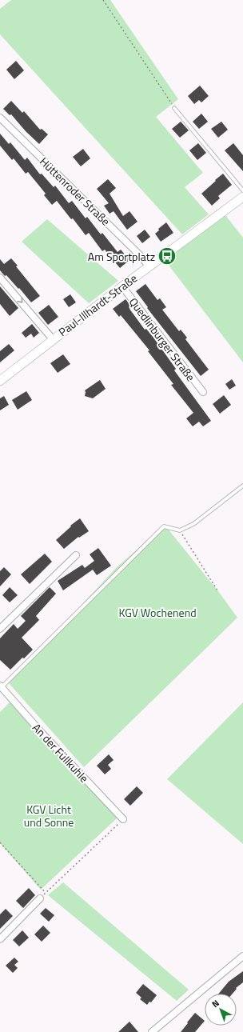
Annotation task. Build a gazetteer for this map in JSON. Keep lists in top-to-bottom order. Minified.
{"streets":{"street":["Hüttenroder Straße","Paul-Illhardt-Straße","Quedlinburger Straße","An der Füllkuhle"]},"crossings":[["Hüttenroder Straße","Paul-Illhardt-Straße"],["Paul-Illhardt-Straße","Quedlinburger Straße"]],"parks":["KGV Wochenend","KGV Licht und Sonne"],"places":{"bus stop":["Am Sportplatz"]},"north":"top left"}
